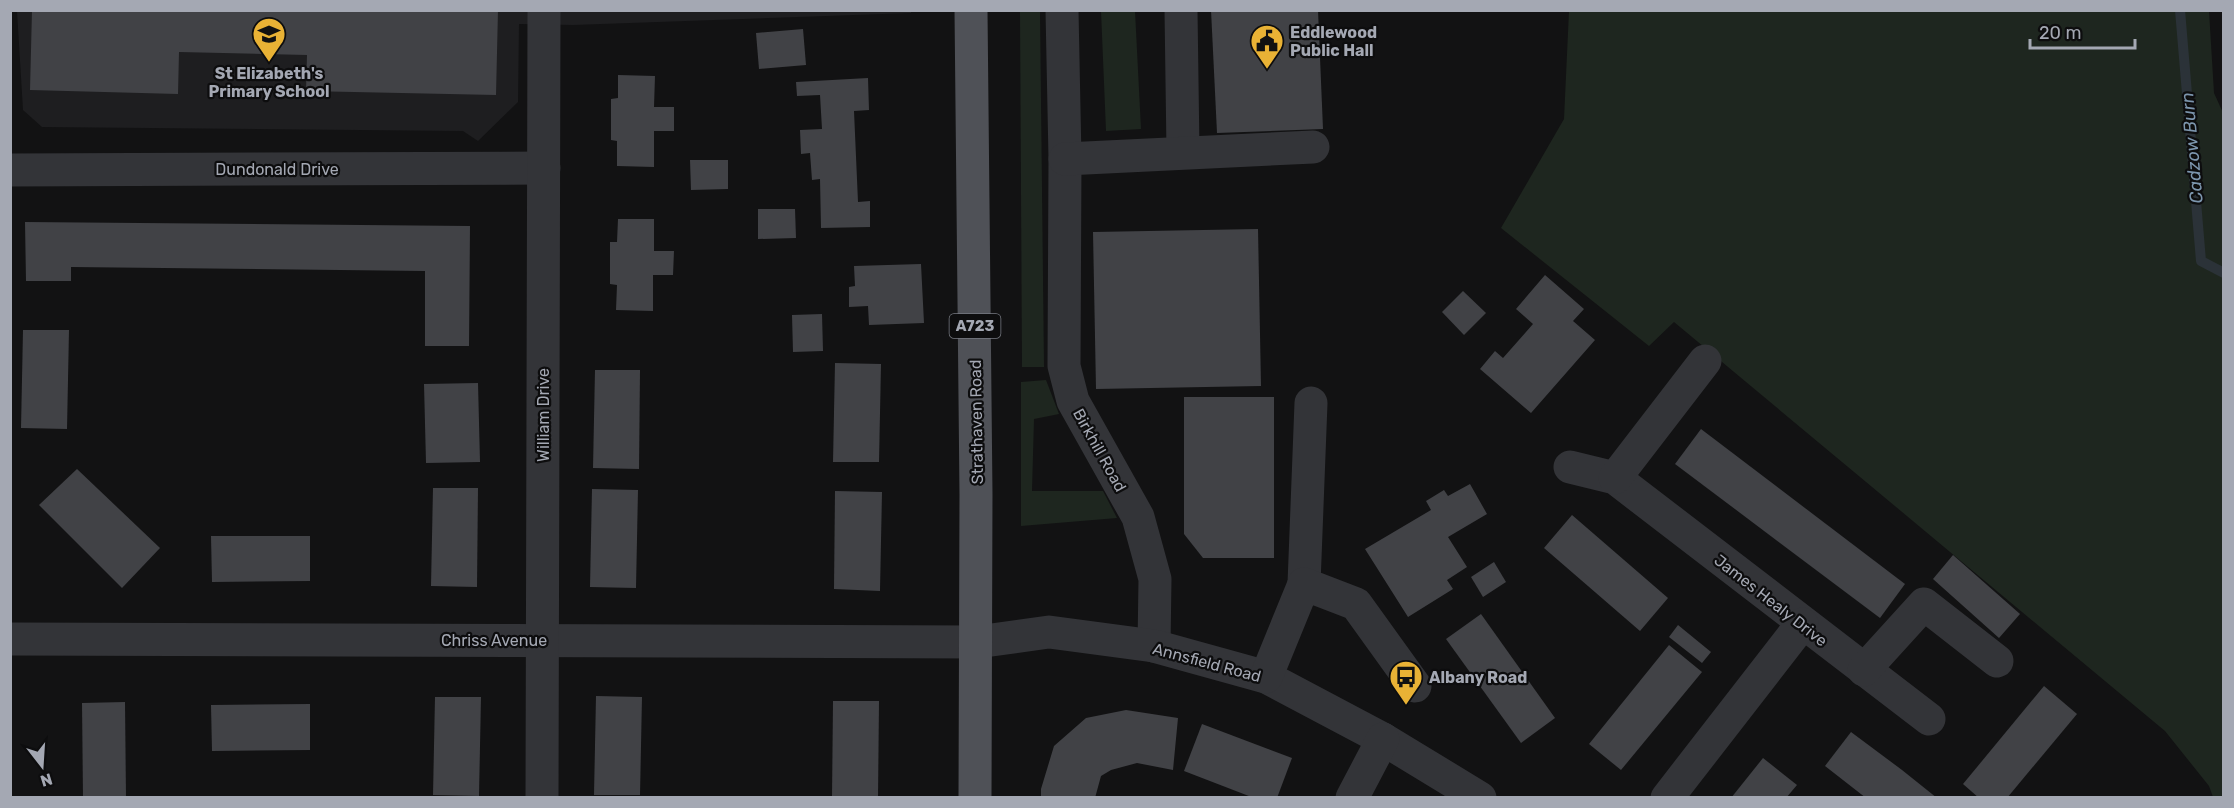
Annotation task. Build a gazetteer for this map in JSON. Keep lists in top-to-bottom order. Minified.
{"streets":{"main road":["A723","Strathaven Road"],"street":["Dundonald Drive","William Drive","Birkhill Road","James Healy Drive","Chriss Avenue","Annsfield Road"]},"crossings":[["Dundonald Drive","William Drive"],["William Drive","Chriss Avenue"],["Strathaven Road","Chriss Avenue"],["Strathaven Road","Annsfield Road"],["Birkhill Road","Annsfield Road"],["Chriss Avenue","Annsfield Road"]],"water":["Cadzow Burn"],"places":{"school or university":["St Elizabeth's Primary School"],"public building":["Eddlewood Public Hall"],"bus stop":["Albany Road"]},"scale_bar":"20 m","north":"bottom"}
